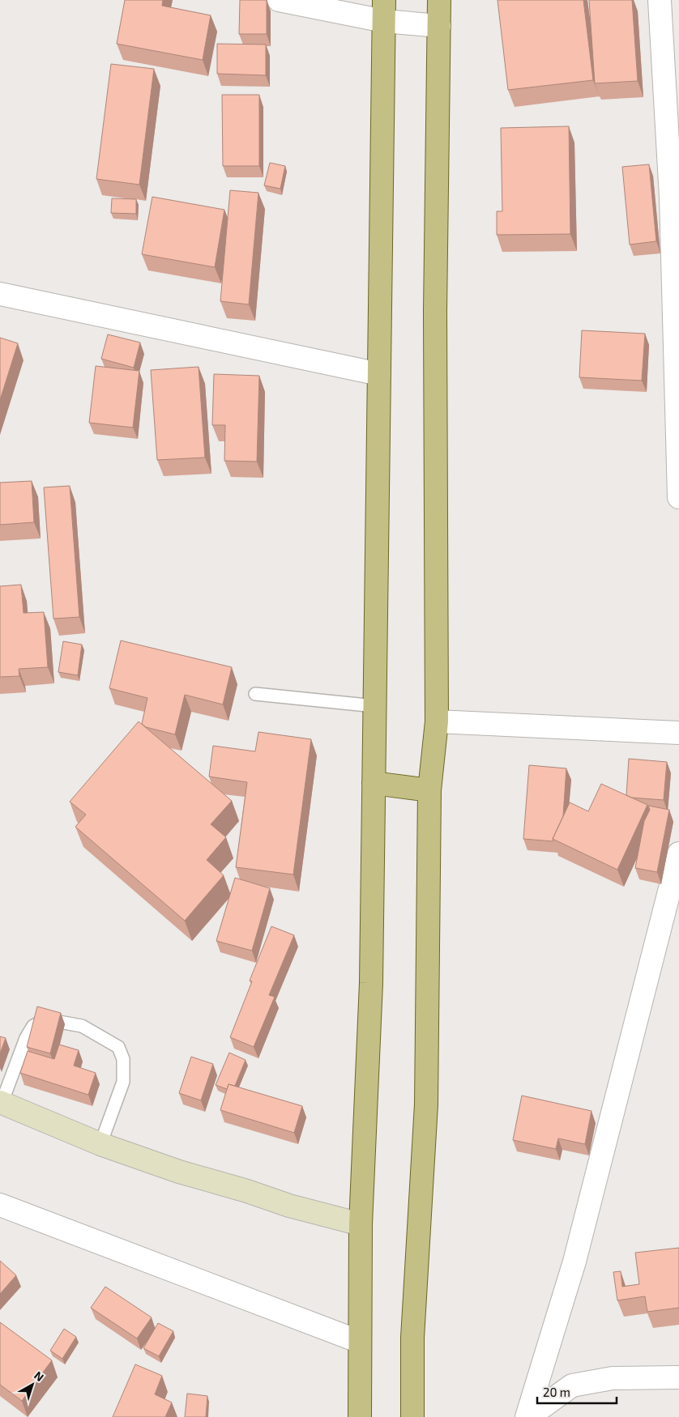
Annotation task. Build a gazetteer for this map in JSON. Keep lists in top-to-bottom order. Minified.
{"scale_bar":"20 m","north":"top right"}
